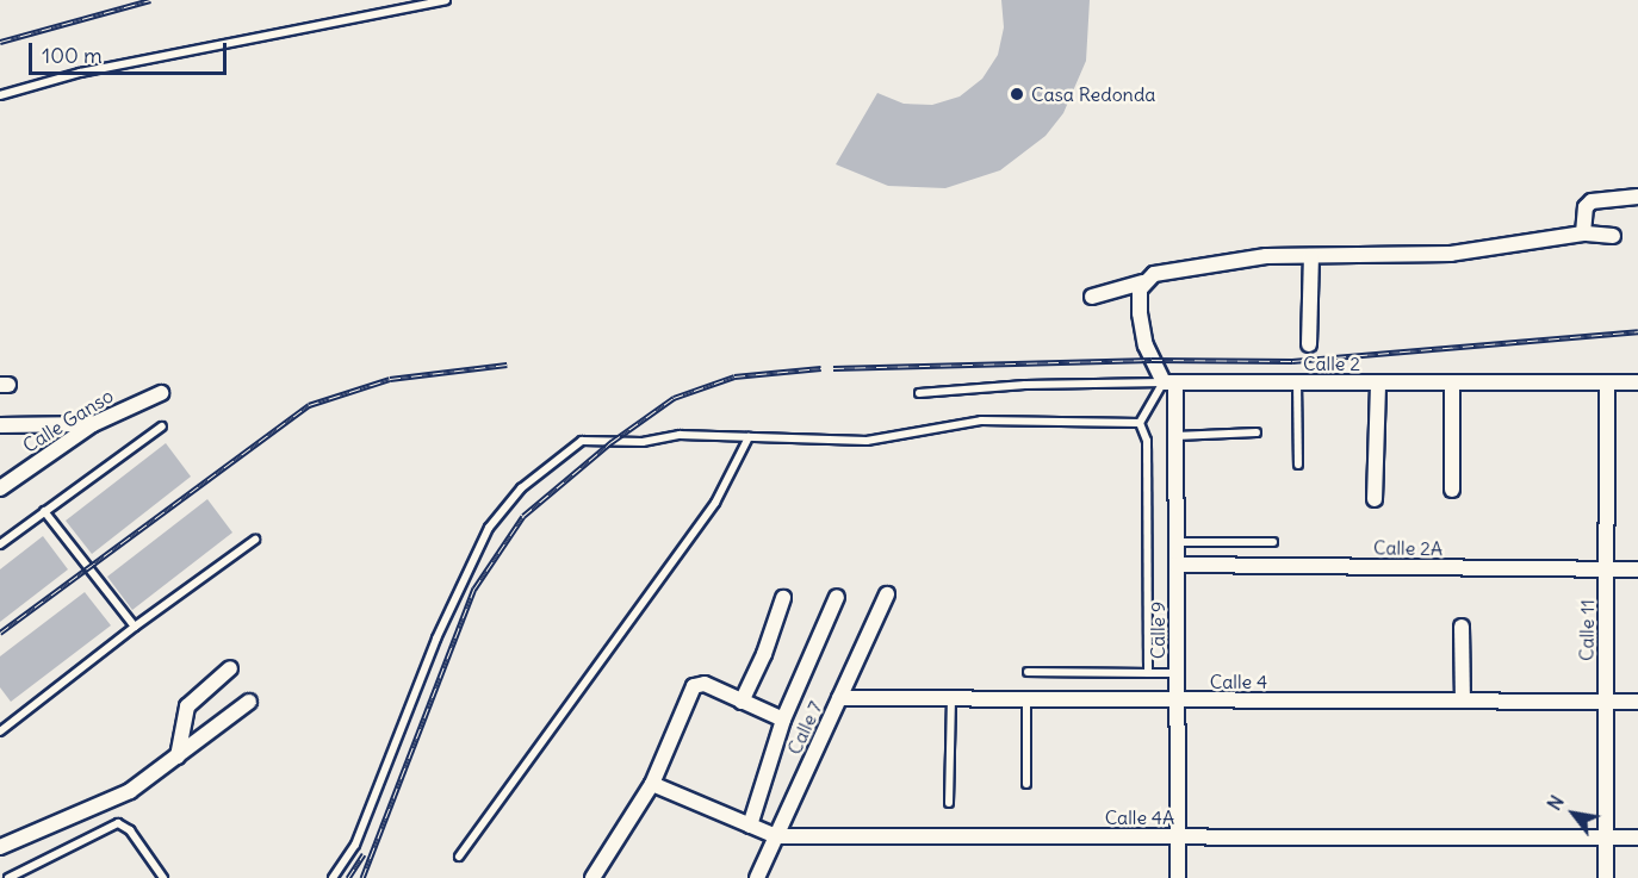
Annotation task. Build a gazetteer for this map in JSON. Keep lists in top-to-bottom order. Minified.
{"streets":{"street":["Calle 2","Calle Ganso","Calle 2A","Calle 9","Calle 11","Calle 4","Calle 7","Calle 4A"]},"crossings":[["Calle 2","Calle 9"],["Calle 2","Calle 11"],["Calle 2A","Calle 9"],["Calle 2A","Calle 11"],["Calle 9","Calle 4"],["Calle 9","Calle 4A"],["Calle 11","Calle 4"],["Calle 11","Calle 4A"],["Calle 4","Calle 7"],["Calle 7","Calle 4A"]],"places":["Casa Redonda"],"scale_bar":"100 m","north":"top left"}
